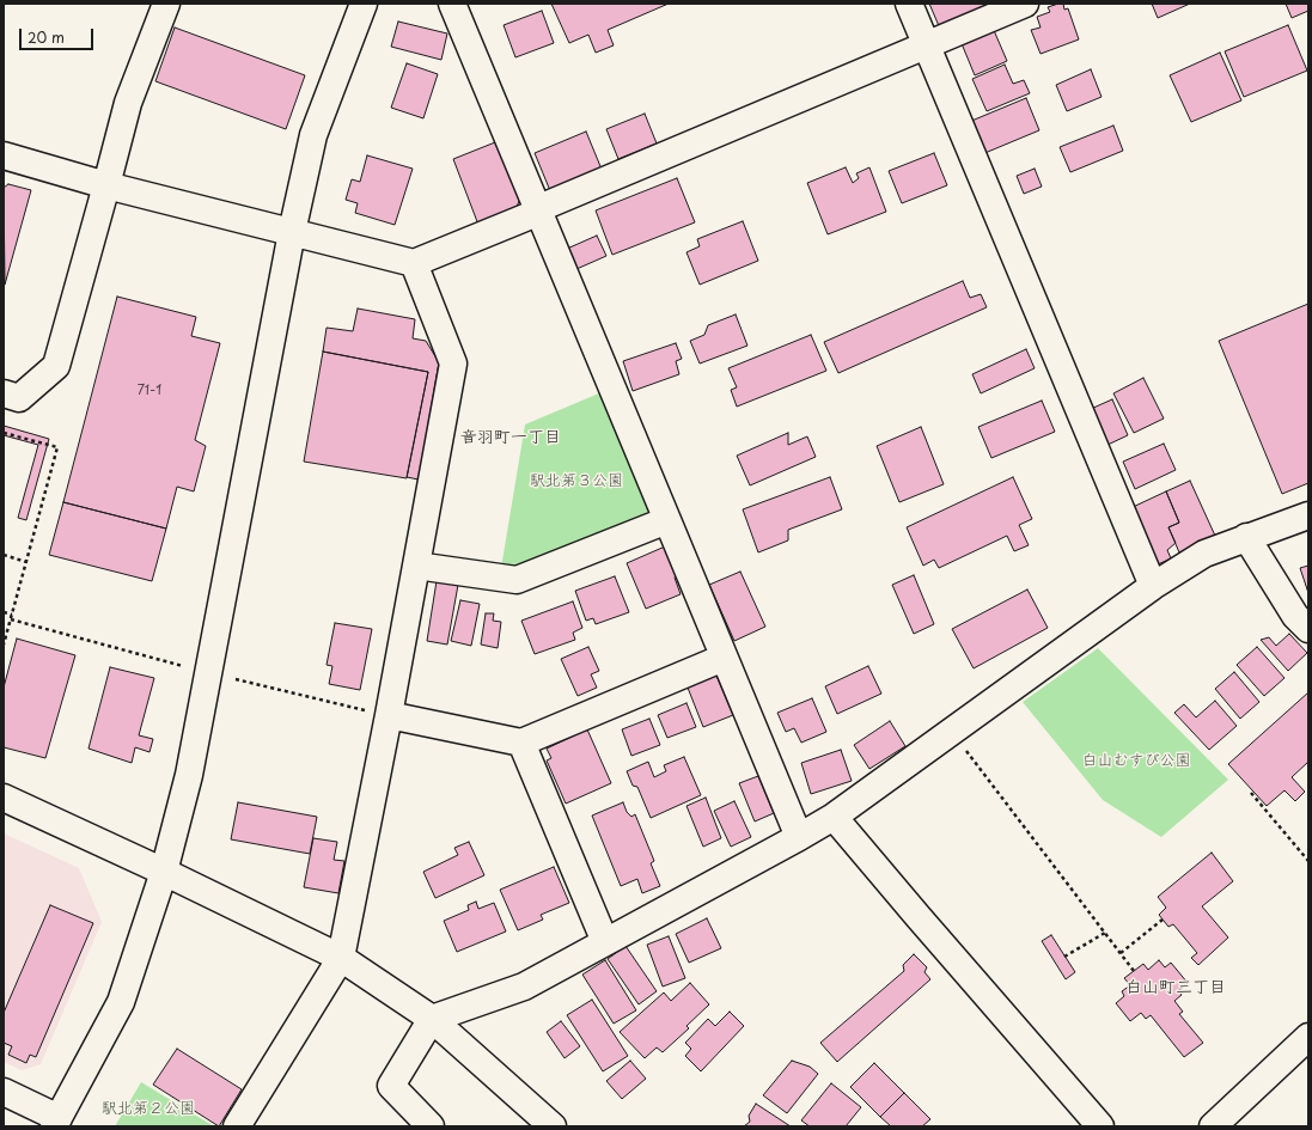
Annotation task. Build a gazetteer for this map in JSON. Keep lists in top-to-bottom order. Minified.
{"districts":["音羽町一丁目","白山町三丁目"],"parks":["駅北第３公園","白山むすび公園","駅北第２公園"],"house_numbers":["71-1"],"scale_bar":"20 m"}
